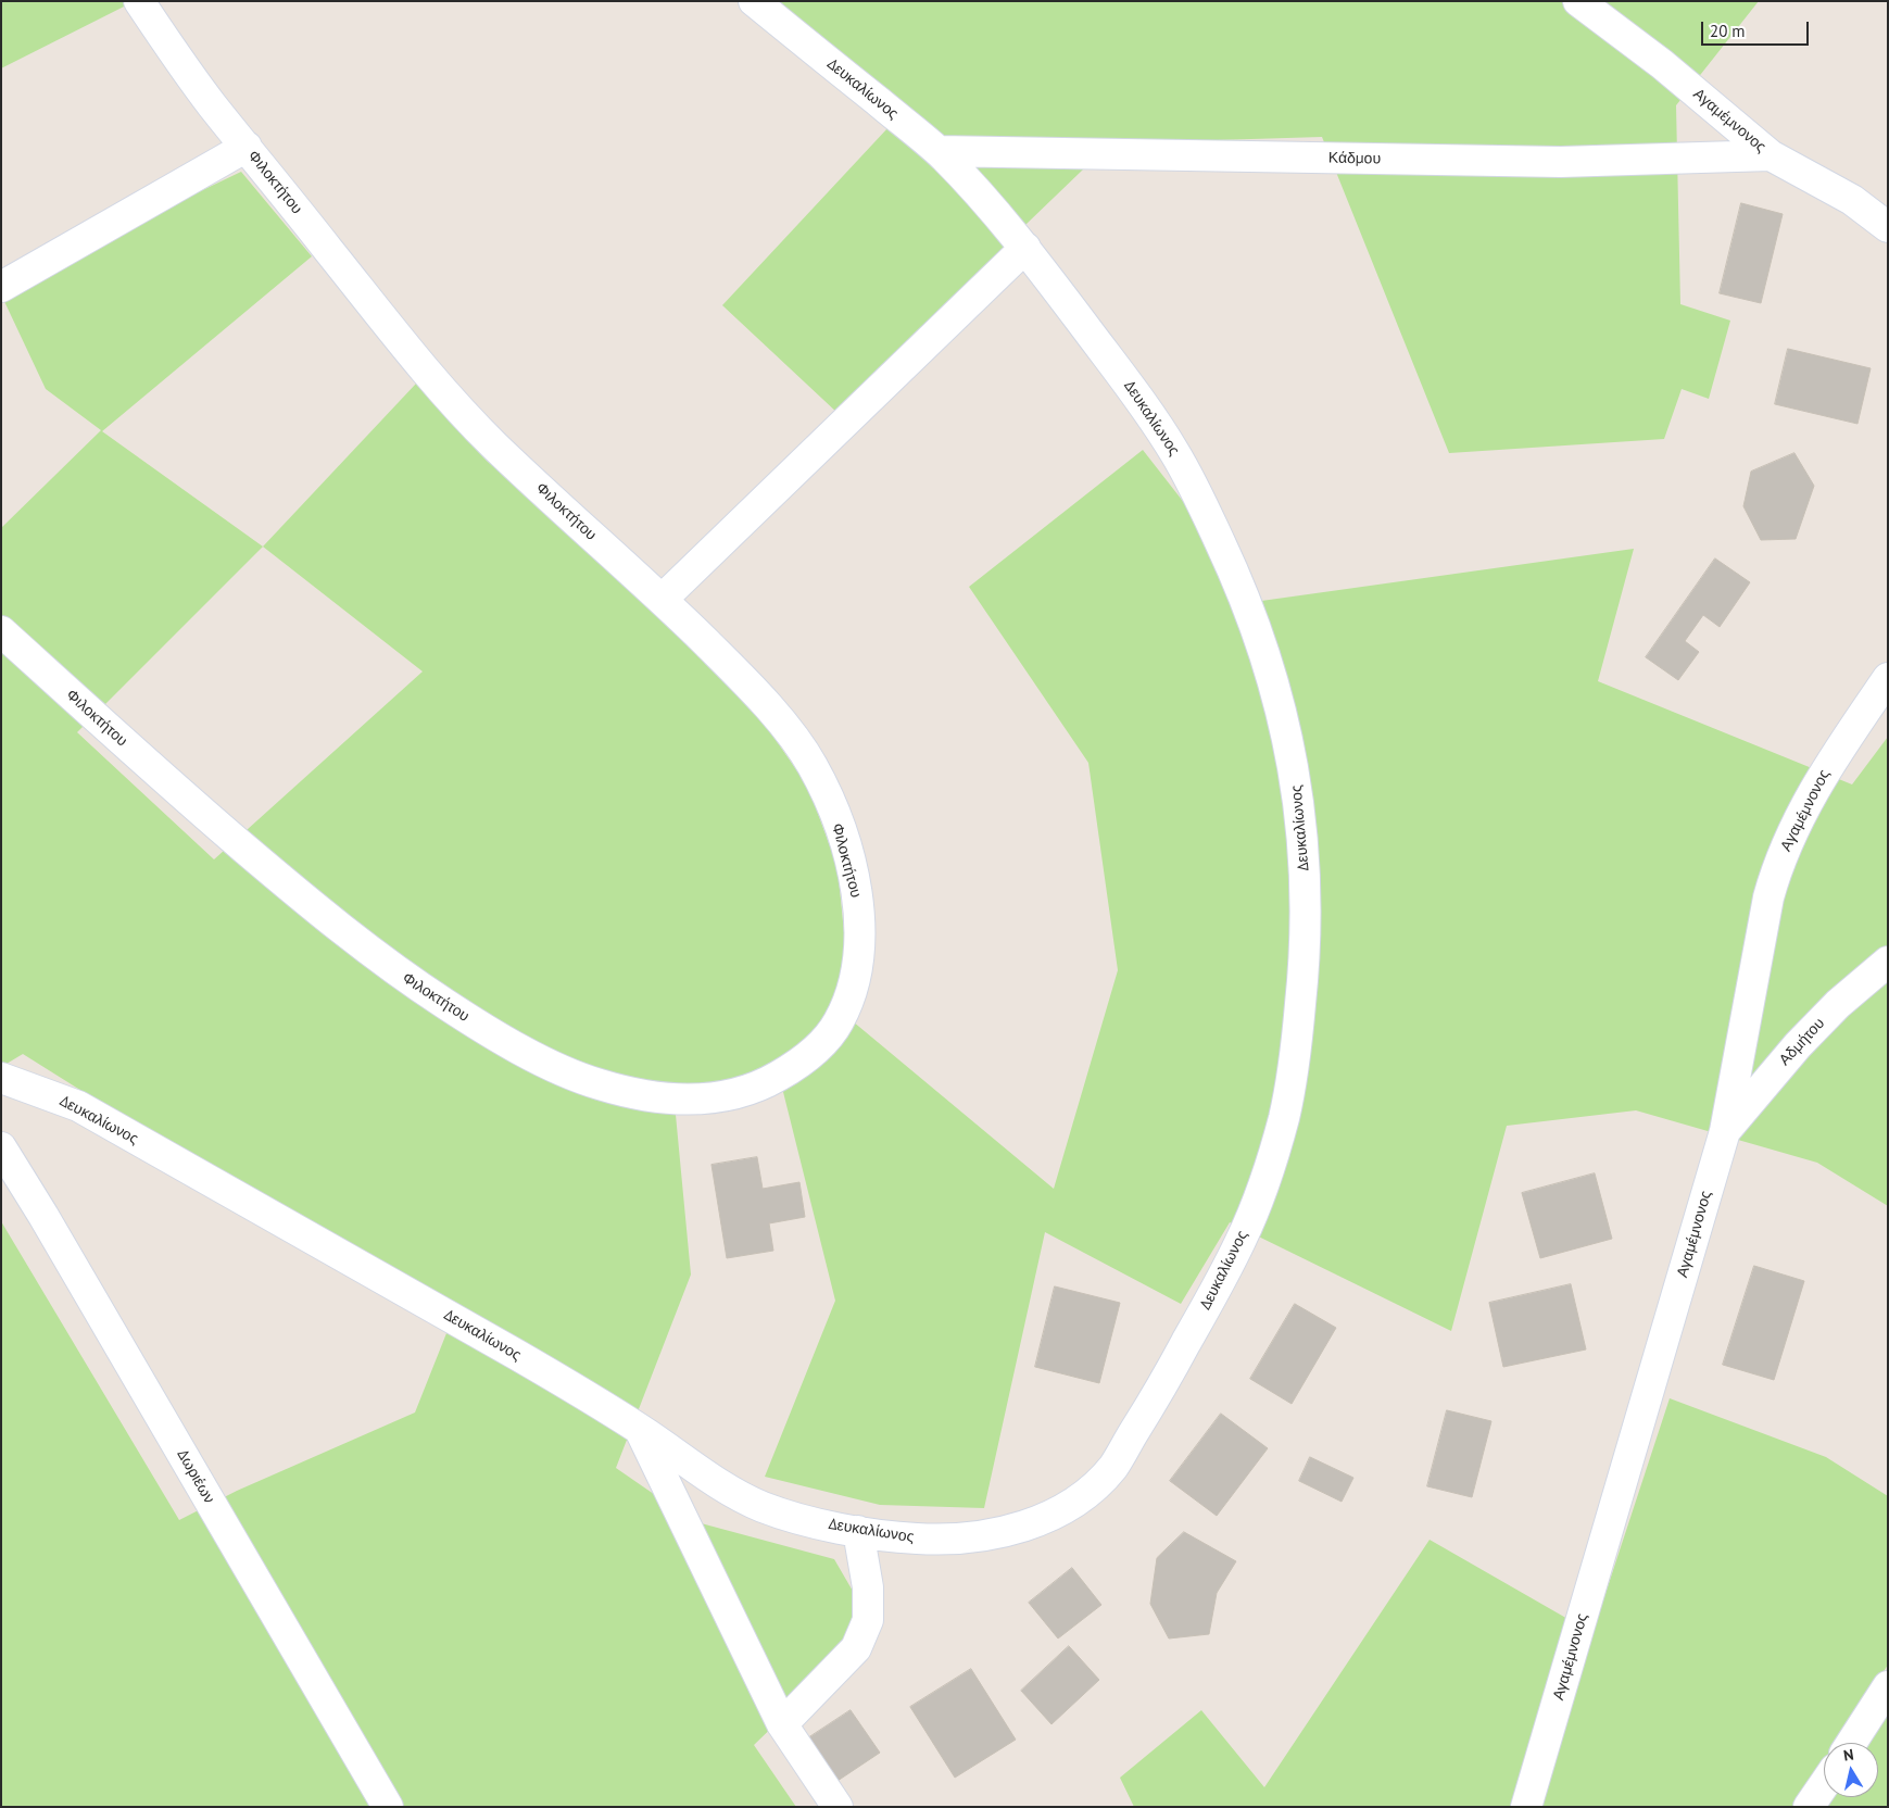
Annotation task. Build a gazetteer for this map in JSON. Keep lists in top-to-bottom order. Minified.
{"streets":{"street":["Δευκαλίωνος","Αγαμέμνονος","Κάδμου","Φιλοκτήτου","Αδμήτου","Δωριέων"]},"crossings":[["Δευκαλίωνος","Κάδμου"],["Αγαμέμνονος","Κάδμου"],["Αγαμέμνονος","Αδμήτου"]],"scale_bar":"20 m","north":"top"}
